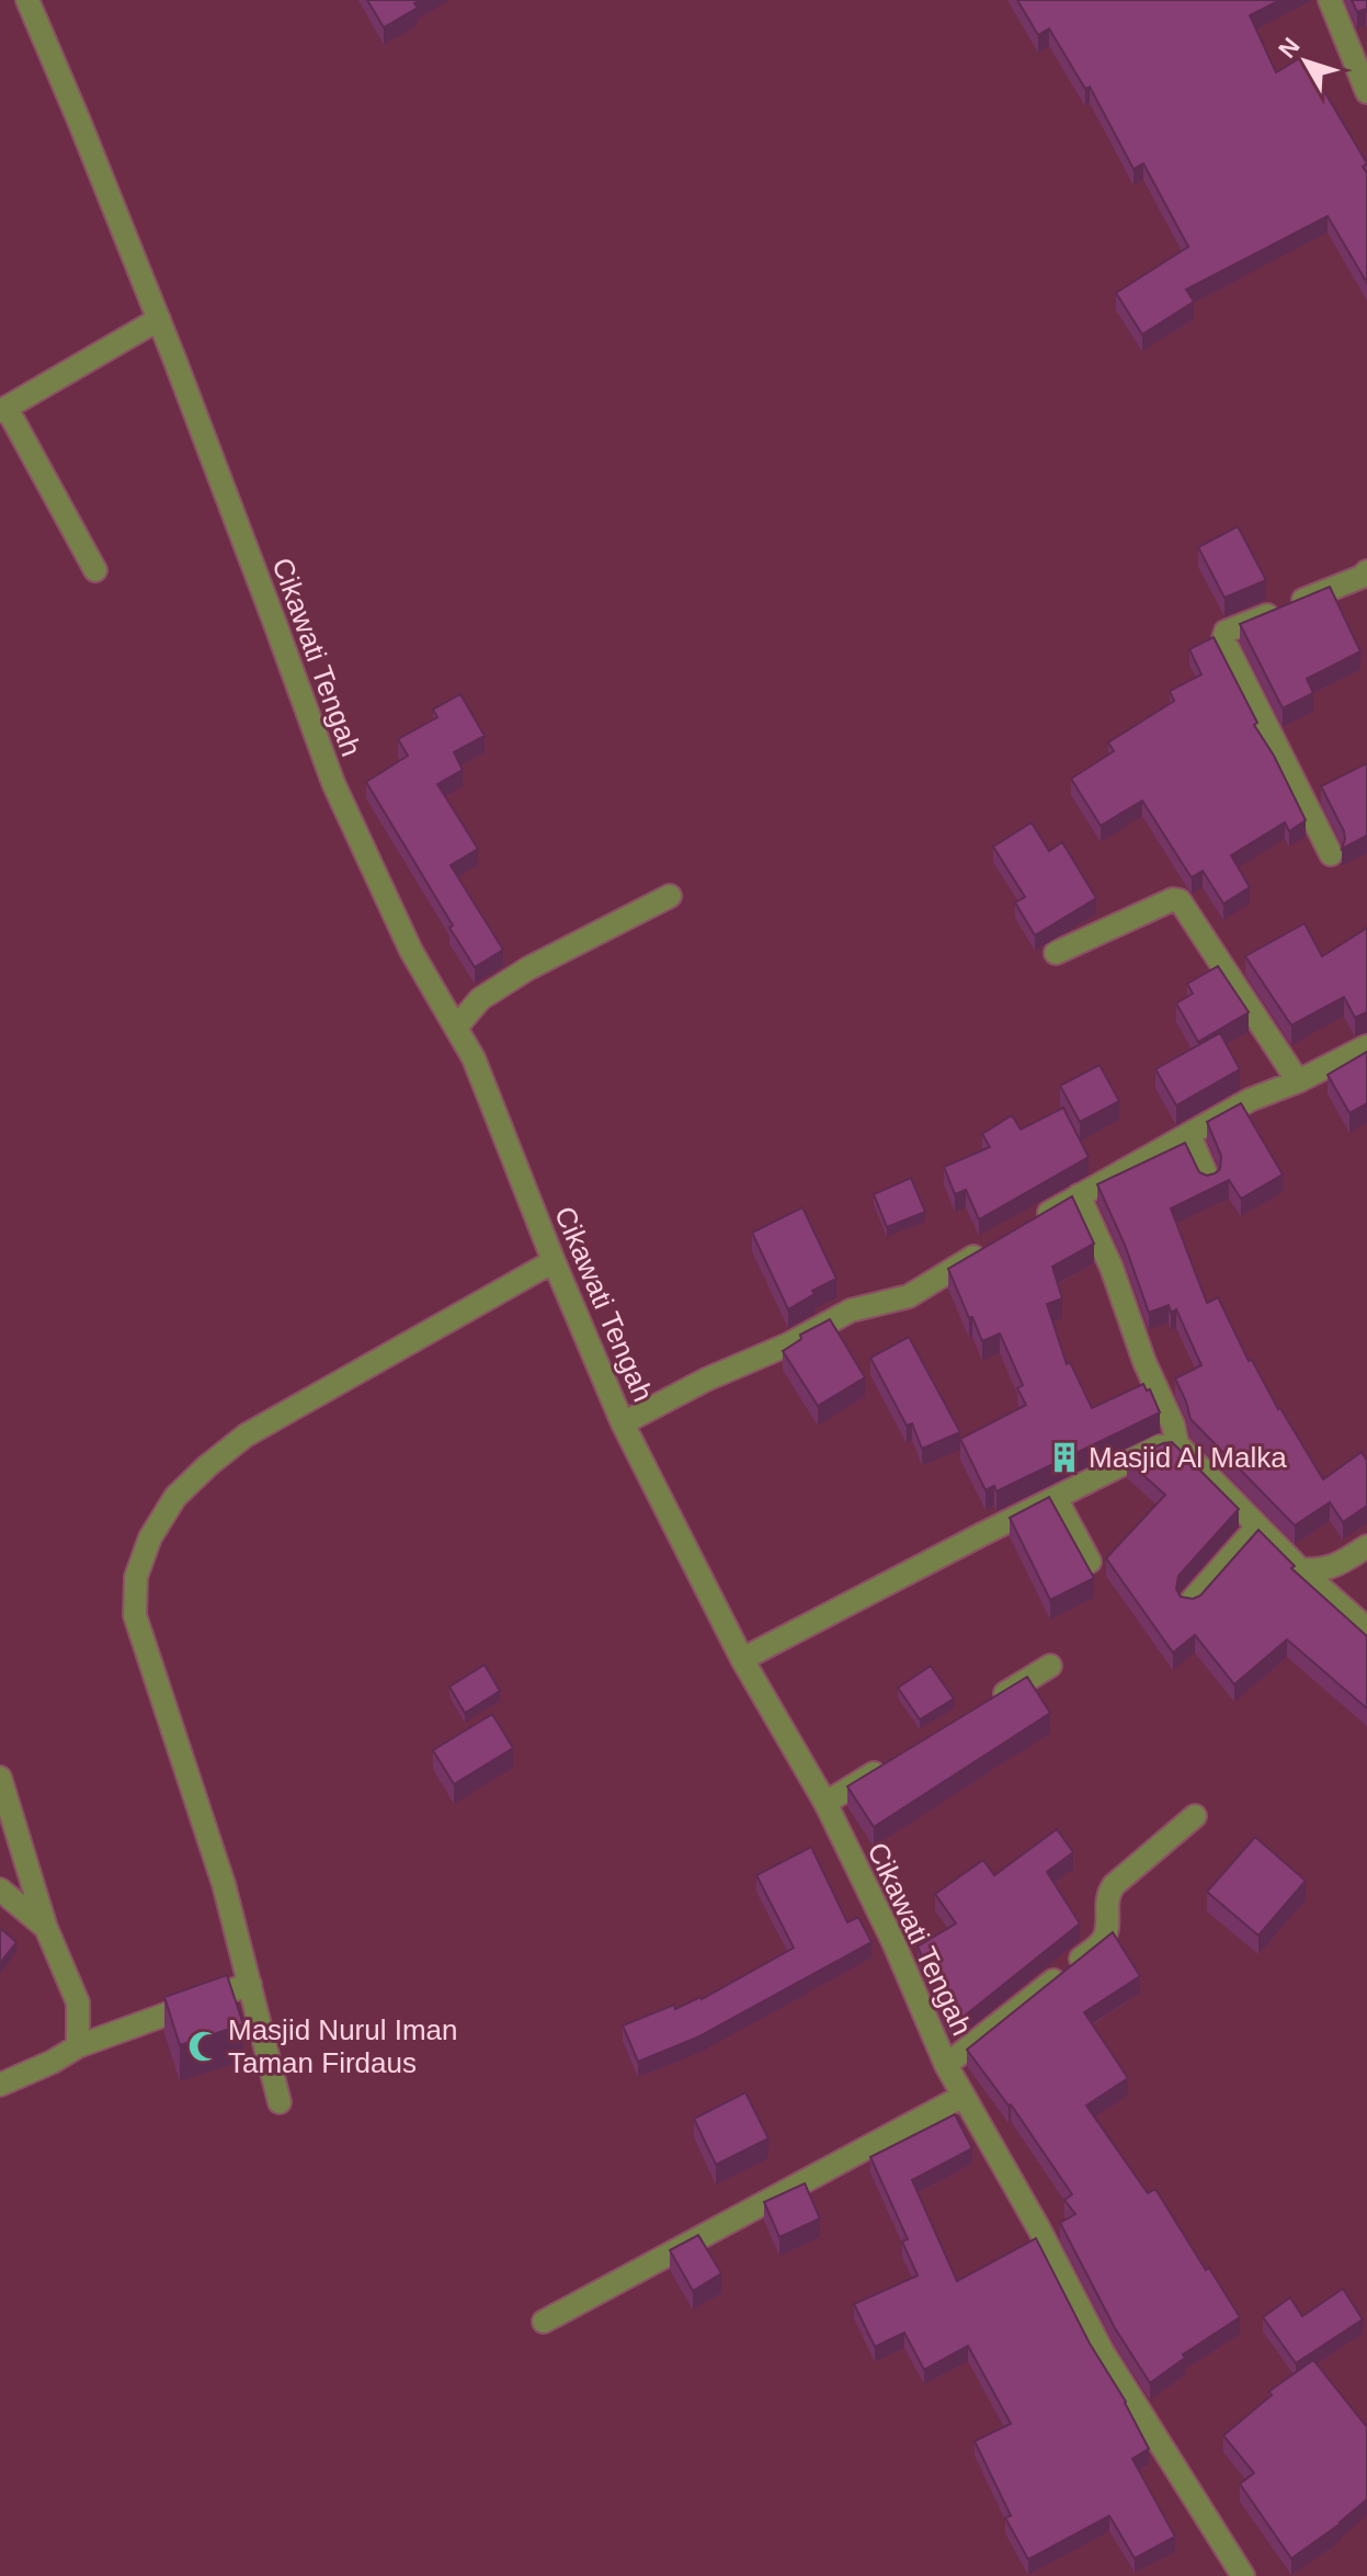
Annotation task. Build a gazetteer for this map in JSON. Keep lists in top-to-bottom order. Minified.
{"streets":{"street":["Cikawati Tengah"]},"places":{"building":["Masjid Al Malka"],"mosque":["Masjid Nurul Iman Taman Firdaus"]},"north":"top left"}
